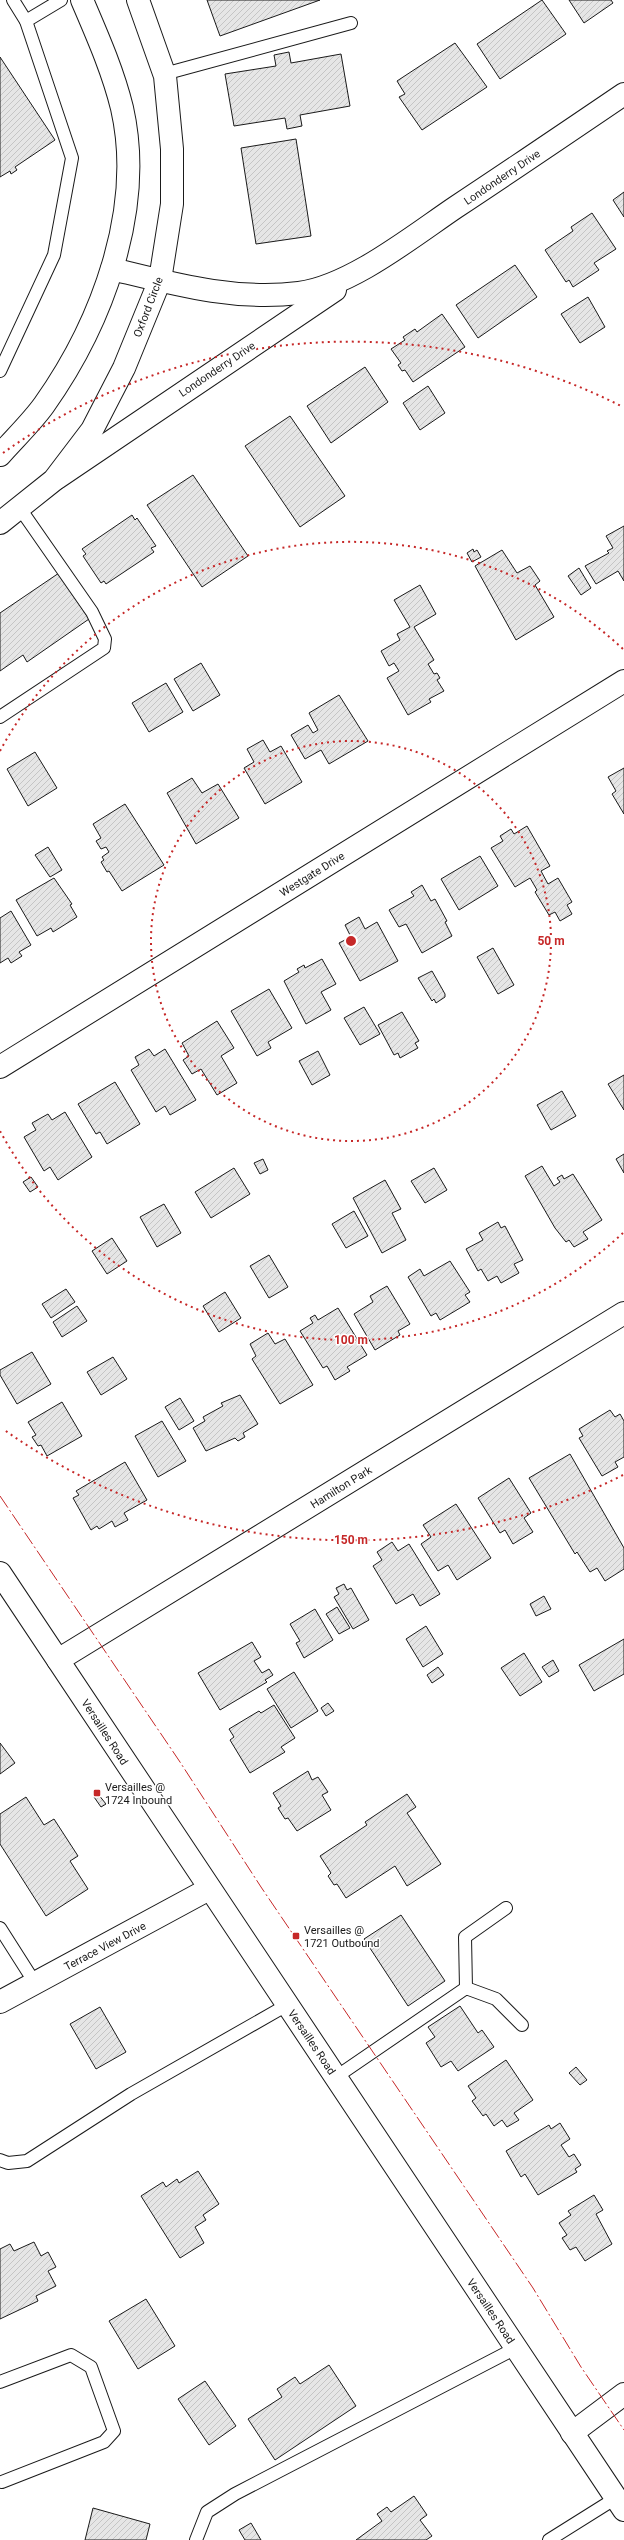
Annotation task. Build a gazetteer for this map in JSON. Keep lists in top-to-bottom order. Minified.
{"streets":{"street":["Londonderry Drive","Oxford Circle","Westgate Drive","Hamilton Park","Versailles Road","Terrace View Drive"]},"crossings":[["Londonderry Drive","Oxford Circle"],["Hamilton Park","Versailles Road"],["Versailles Road","Terrace View Drive"]],"places":{"transit":["Versailles @ 1724 Inbound","Versailles @ 1721 Outbound"]},"rings":["50 m","100 m","150 m"]}
